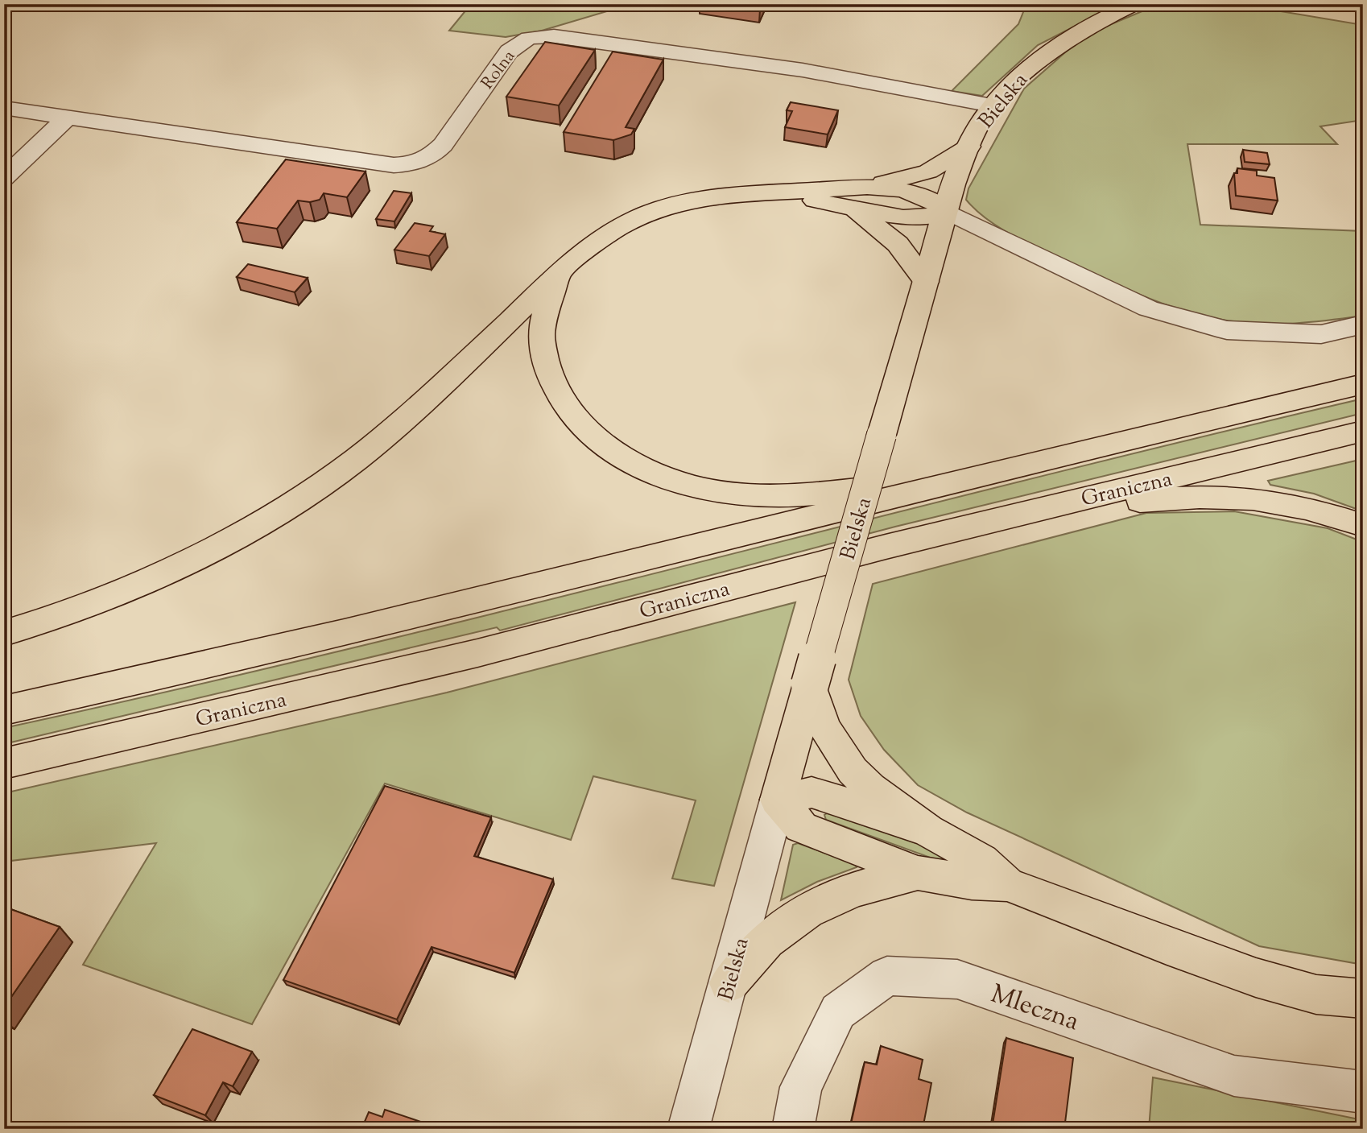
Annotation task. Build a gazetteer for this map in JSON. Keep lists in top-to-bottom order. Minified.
{"streets":{"main road":["Bielska","Graniczna"],"street":["Rolna","Mleczna"]},"crossings":[["Rolna","Bielska"]]}
